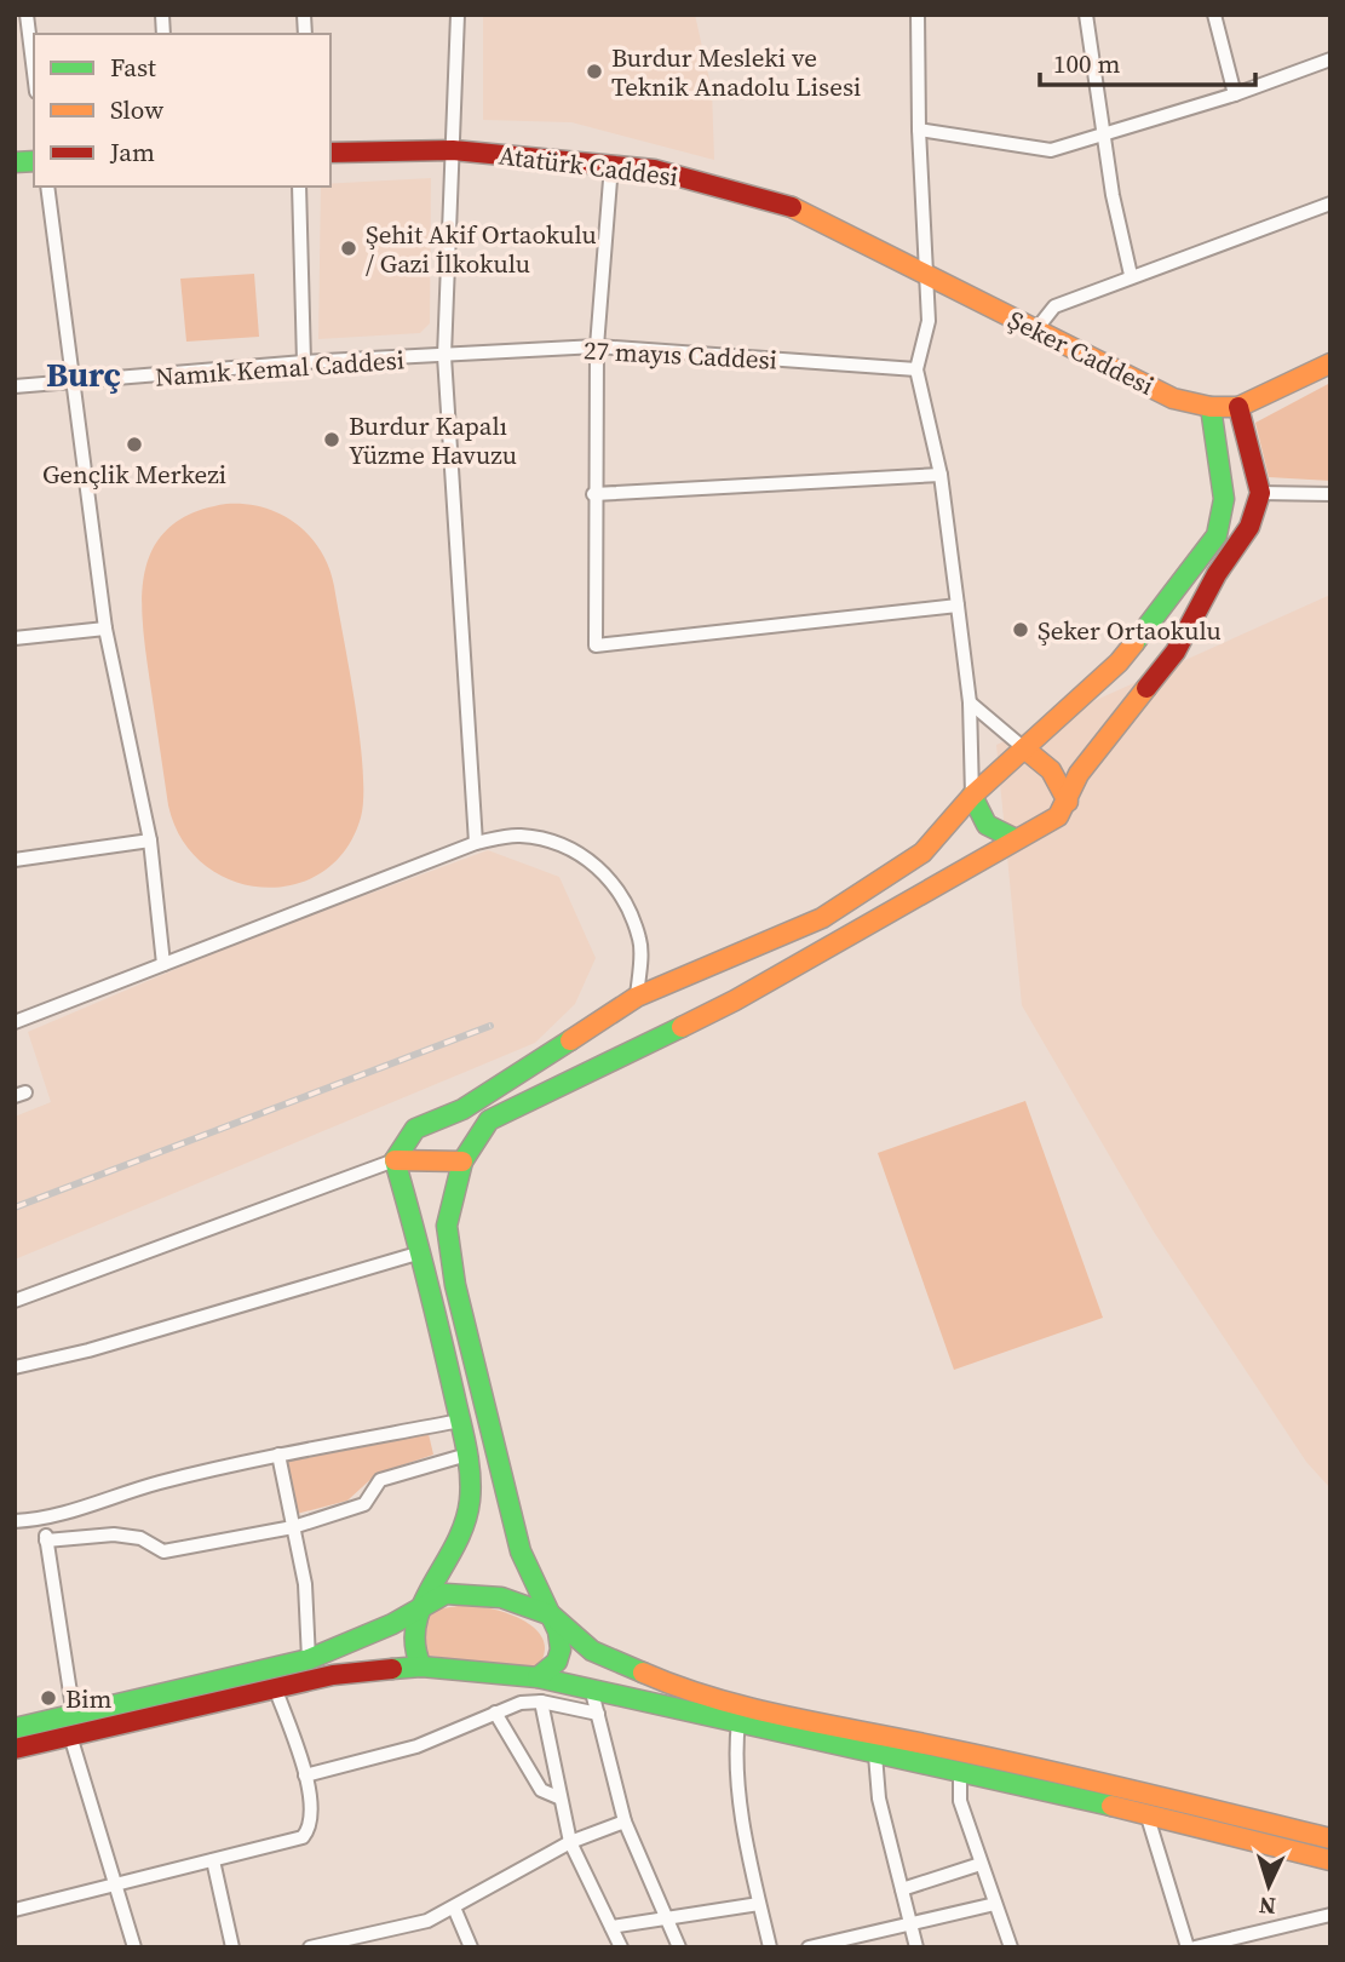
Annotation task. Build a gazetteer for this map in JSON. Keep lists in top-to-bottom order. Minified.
{"streets":{"main road":["Atatürk Caddesi","Şeker Caddesi"],"street":["27 mayıs Caddesi","Namık Kemal Caddesi"]},"crossings":[["Atatürk Caddesi","Şeker Caddesi"],["27 mayıs Caddesi","Namık Kemal Caddesi"]],"districts":["Burç"],"places":["Burdur Mesleki ve Teknik Anadolu Lisesi","Şehit Akif Ortaokulu / Gazi İlkokulu","Burdur Kapalı Yüzme Havuzu","Gençlik Merkezi","Şeker Ortaokulu","Bim"],"legend":["Fast","Slow","Jam"],"scale_bar":"100 m","north":"bottom"}
